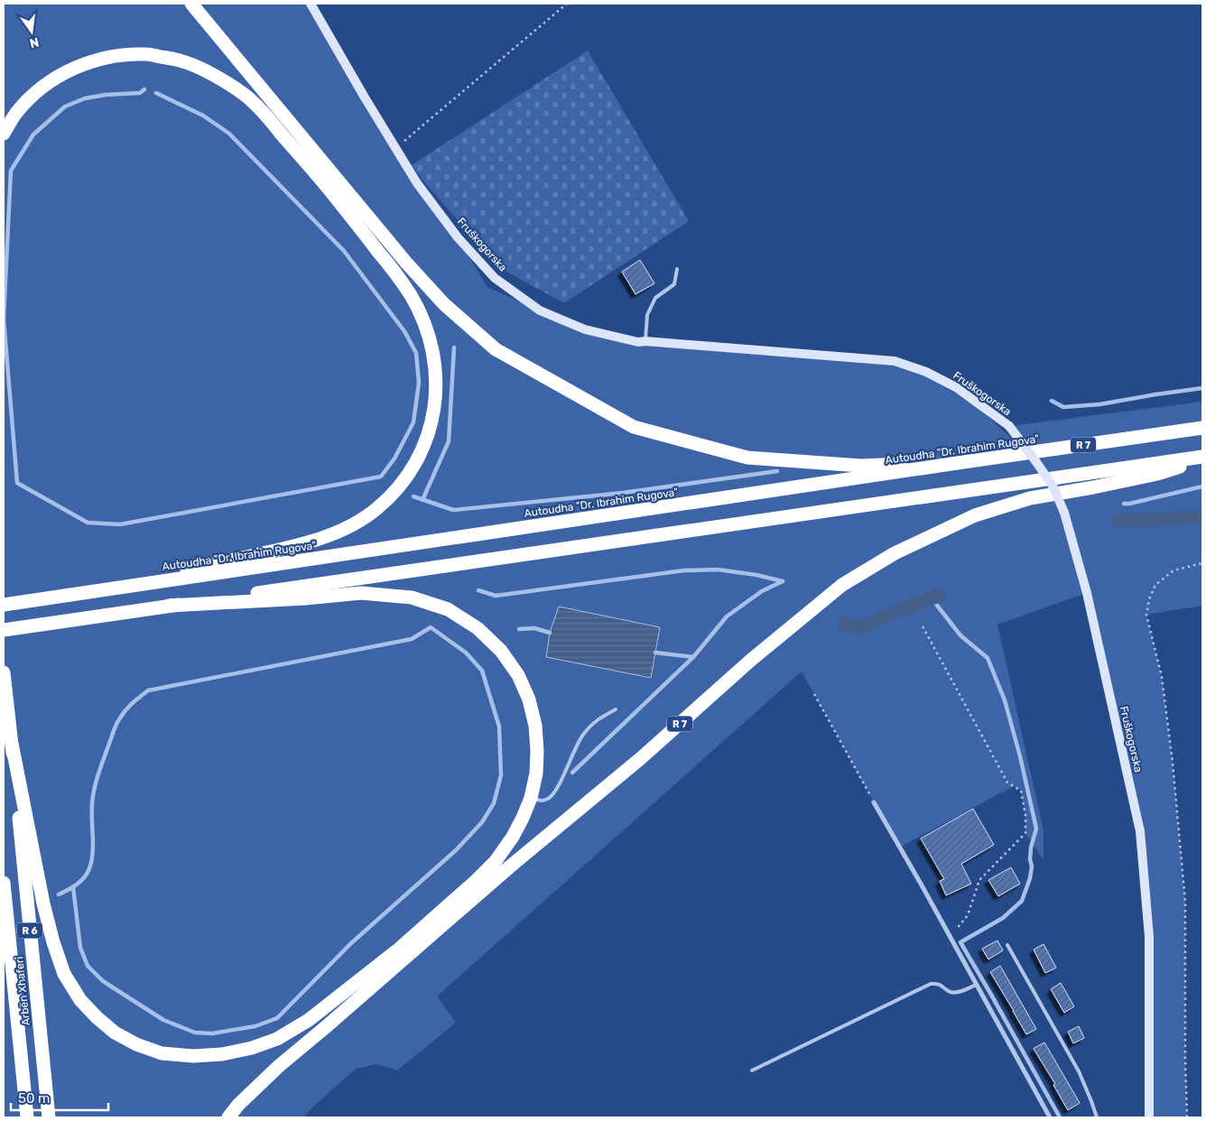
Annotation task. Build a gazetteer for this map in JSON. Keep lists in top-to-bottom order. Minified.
{"streets":{"highway":["R 7","Autoudha \"Dr. Ibrahim Rugova\"","R 6","Arbën Xhaferi"],"street":["Fruškogorska"]},"scale_bar":"50 m","north":"bottom"}
